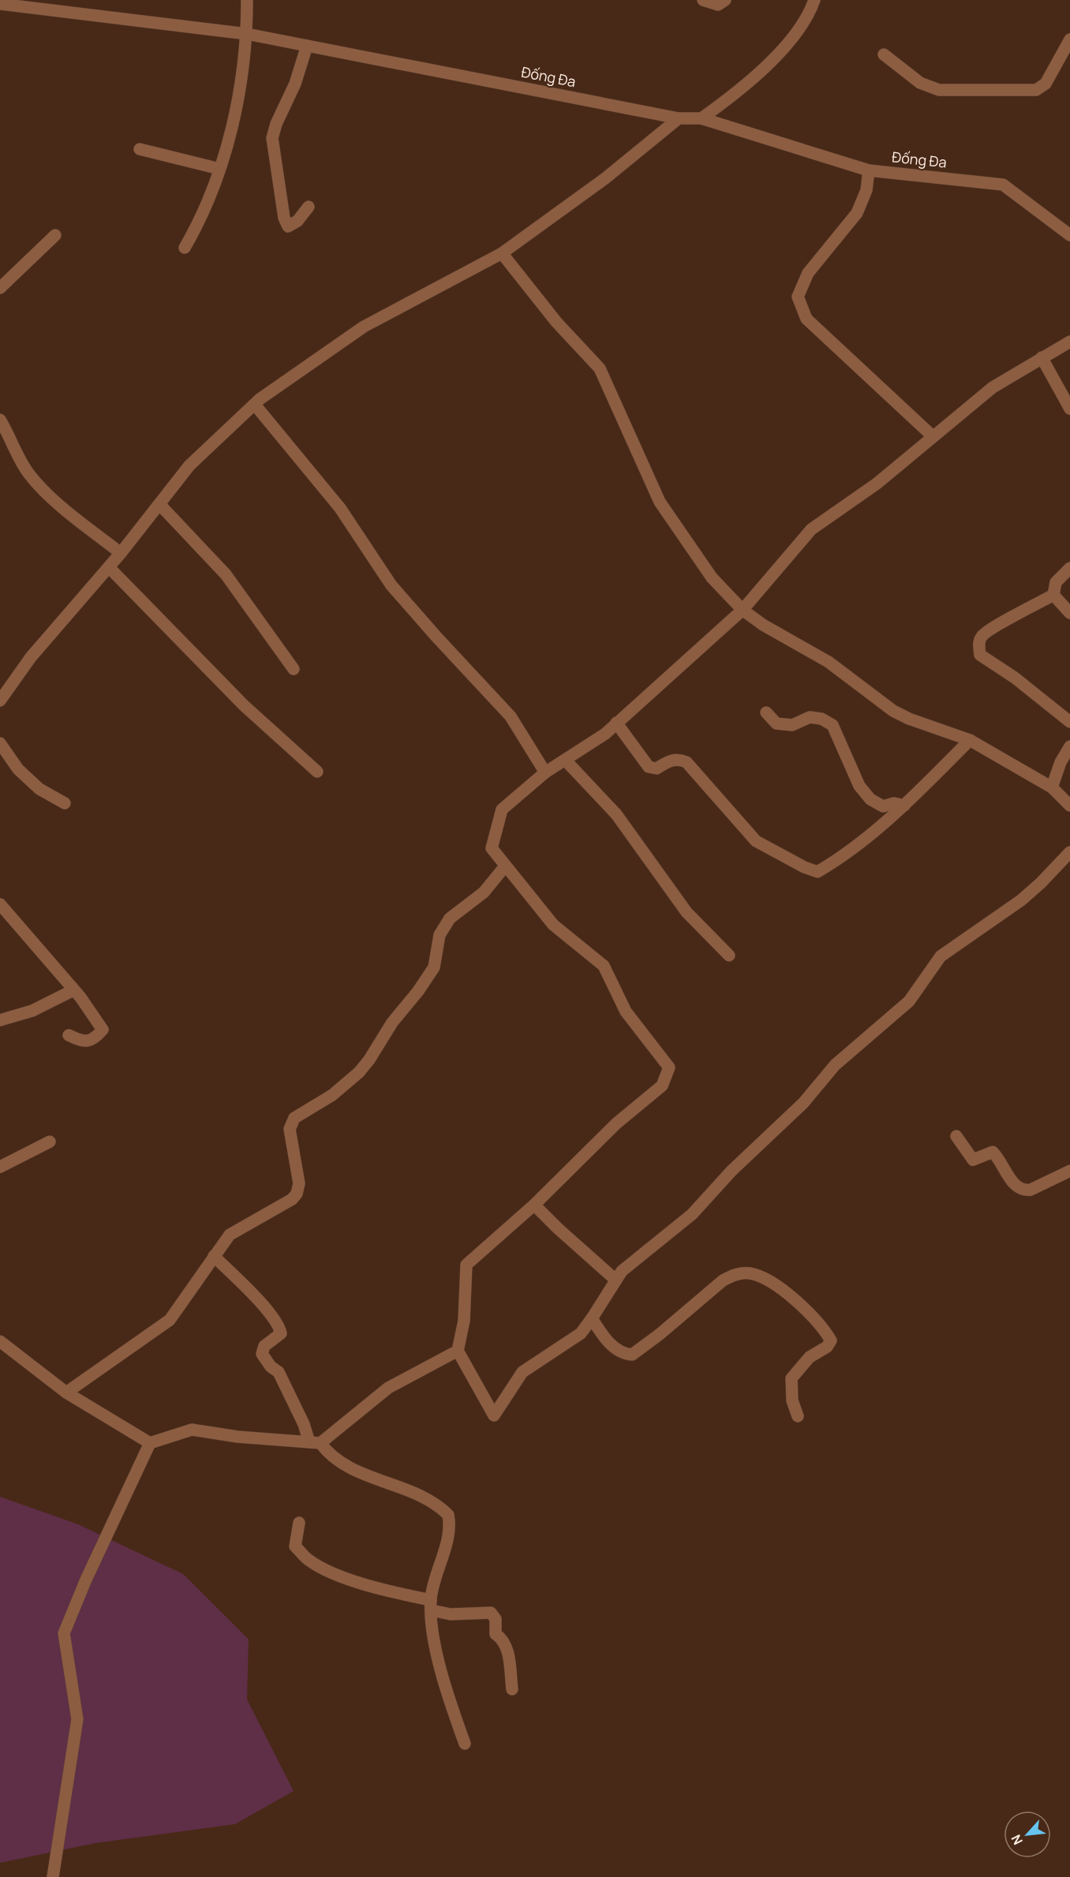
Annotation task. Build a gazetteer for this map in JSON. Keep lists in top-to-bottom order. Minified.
{"streets":{"street":["Đống Đa"]},"north":"bottom left"}
